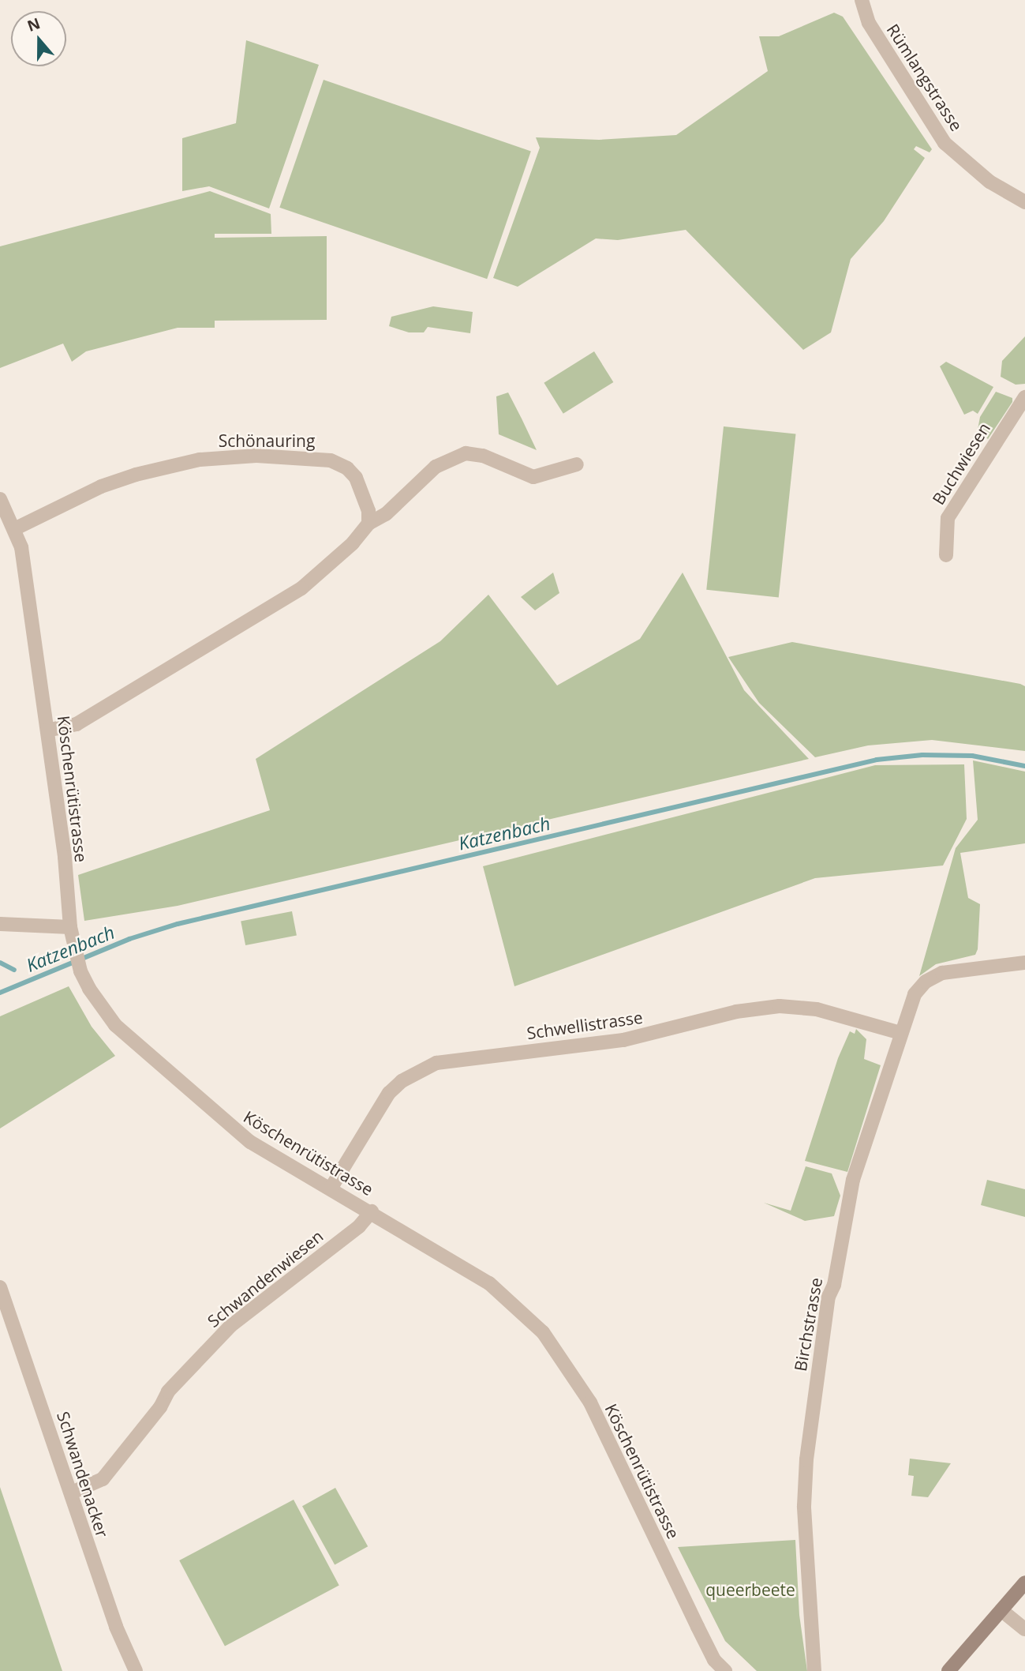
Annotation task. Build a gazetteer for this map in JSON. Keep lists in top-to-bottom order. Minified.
{"streets":{"street":["Rümlangstrasse","Schönauring","Buchwiesen","Köschenrütistrasse","Schwellistrasse","Schwandenwiesen","Birchstrasse","Schwandenacker"]},"crossings":[["Schönauring","Köschenrütistrasse"],["Köschenrütistrasse","Schwellistrasse"],["Köschenrütistrasse","Schwandenwiesen"],["Schwellistrasse","Birchstrasse"],["Schwandenwiesen","Schwandenacker"]],"water":["Katzenbach"],"parks":["queerbeete"],"north":"top"}
